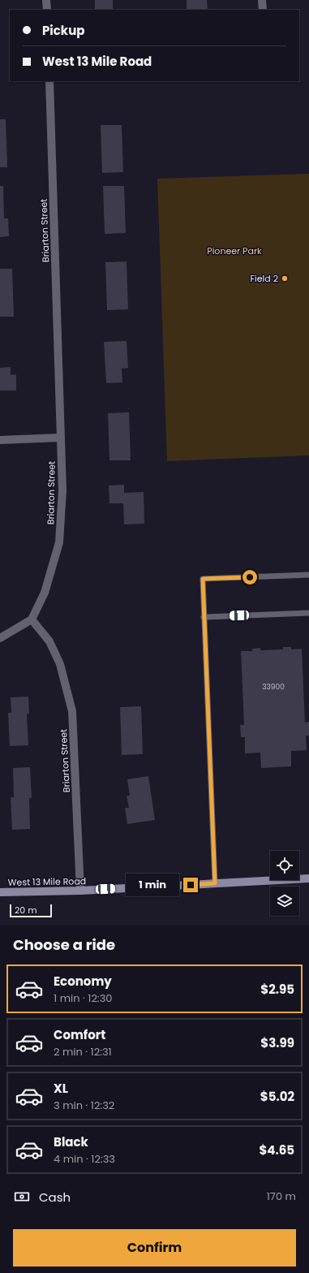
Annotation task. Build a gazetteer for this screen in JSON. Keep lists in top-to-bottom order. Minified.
{"streets":{"street":["Briarton Street","West 13 Mile Road"]},"crossings":[["Briarton Street","West 13 Mile Road"]],"parks":["Pioneer Park"],"places":["Field 2"],"house_numbers":["33900"],"scale_bar":"20 m","page":{"banner":["Pickup","West 13 Mile Road"],"bubble":"1 min","scale":"20 m","heading":"Choose a ride","list":[{"name":"Economy","note":"1 min · 12:30","value":"$2.95"},{"name":"Comfort","note":"2 min · 12:31","value":"$3.99"},{"name":"XL","note":"3 min · 12:32","value":"$5.02"},{"name":"Black","note":"4 min · 12:33","value":"$4.65"}],"pay":["Cash","170 m"],"buttons":"Confirm"}}
